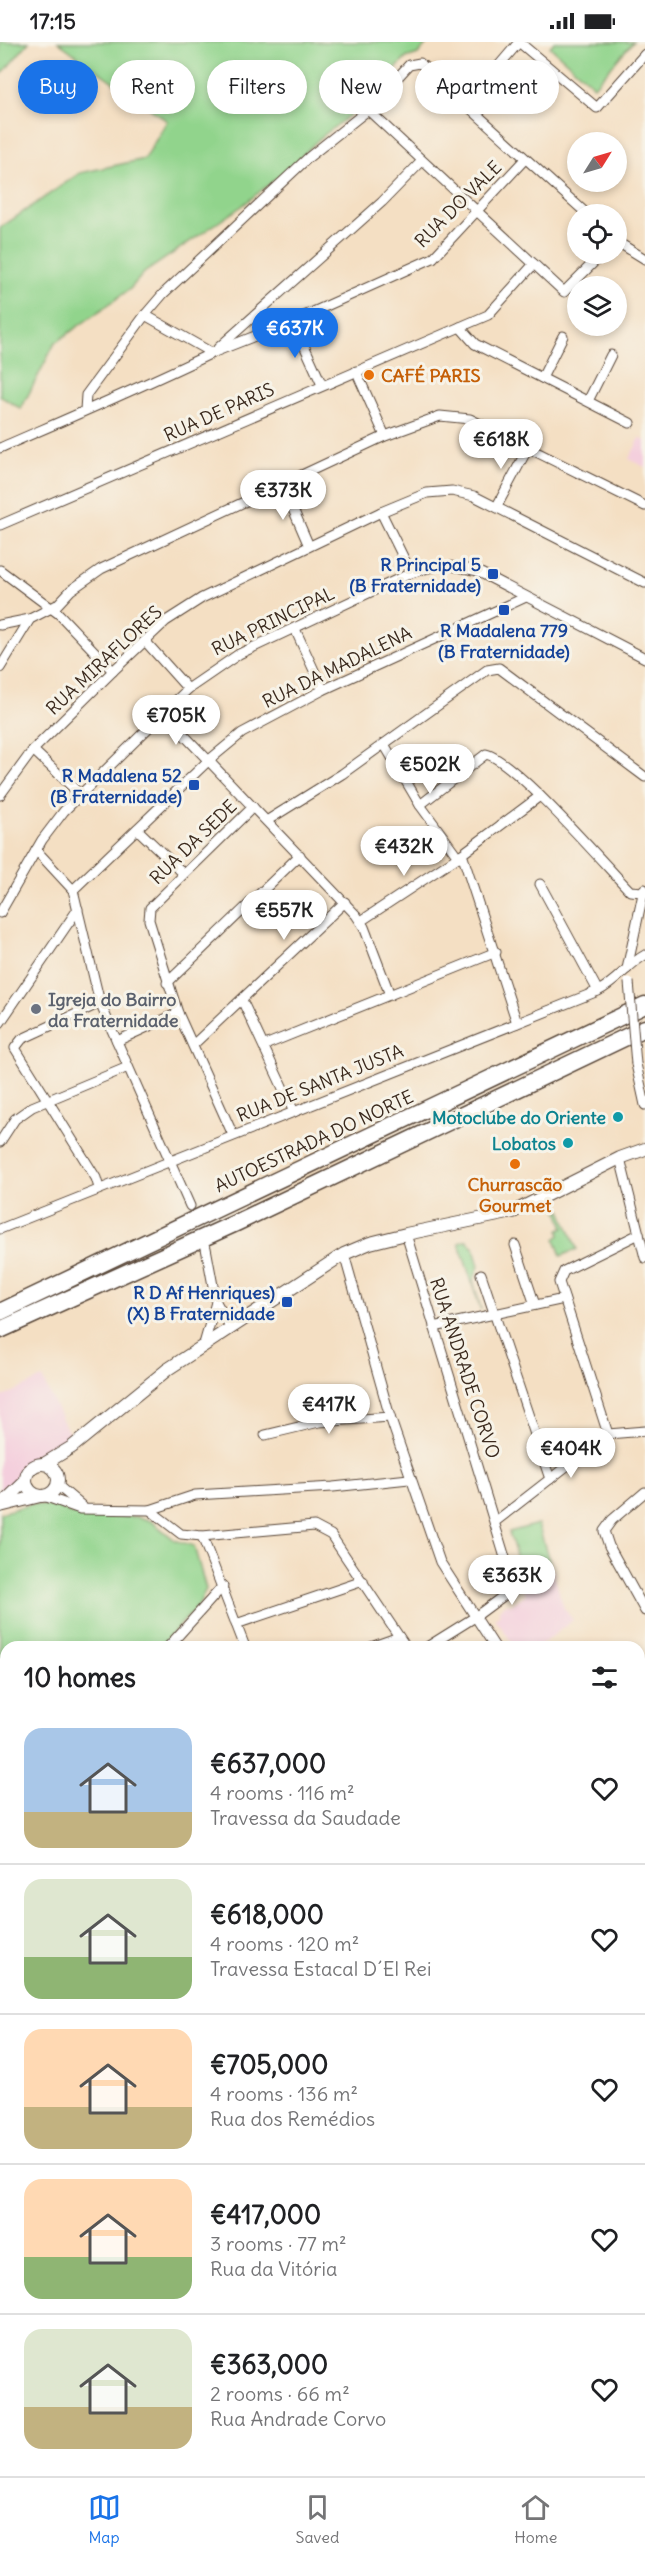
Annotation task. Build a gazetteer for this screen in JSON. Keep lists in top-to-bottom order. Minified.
{"streets":{"highway":["AUTOESTRADA DO NORTE"],"street":["RUA DO VALE","RUA DE PARIS","RUA PRINCIPAL","RUA MIRAFLORES","RUA DA MADALENA","RUA DA SEDE","RUA DE SANTA JUSTA","RUA ANDRADE CORVO"]},"crossings":[["RUA PRINCIPAL","RUA DA MADALENA"],["RUA DA SEDE","RUA DE SANTA JUSTA"]],"places":{"other":["CAFÉ PARIS","Igreja do Bairro da Fraternidade","Motoclube do Oriente","Lobatos","Churrascão Gourmet"],"transit":["R Principal 5 (B Fraternidade)","R Madalena 779 (B Fraternidade)","R Madalena 52 (B Fraternidade)","R D Af Henriques) (X) B Fraternidade"]},"north":"top right","page":{"status":"17:15","chip":["Buy","Rent","Filters","New","Apartment"],"price":["€637K","€618K","€373K","€705K","€502K","€432K","€557K","€417K","€404K","€363K"],"heading":"10 homes","list":[{"name":"€637,000","note":"4 rooms · 116 m² · Travessa da Saudade"},{"name":"€618,000","note":"4 rooms · 120 m² · Travessa Estacal D´El Rei"},{"name":"€705,000","note":"4 rooms · 136 m² · Rua dos Remédios"},{"name":"€417,000","note":"3 rooms · 77 m² · Rua da Vitória"},{"name":"€363,000","note":"2 rooms · 66 m² · Rua Andrade Corvo"}],"tabs":["Map","Saved","Home"]}}
